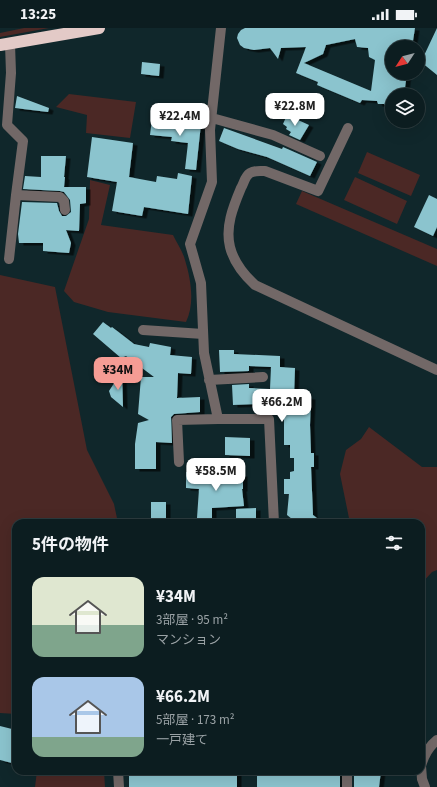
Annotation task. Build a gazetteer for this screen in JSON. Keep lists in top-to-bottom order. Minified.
{"north":"bottom left","page":{"status":"13:25","price":["¥22.8M","¥22.4M","¥34M","¥66.2M","¥58.5M"],"heading":"5件の物件","list":[{"name":"¥34M","note":"3部屋 · 95 m² · マンション"},{"name":"¥66.2M","note":"5部屋 · 173 m² · 一戸建て"}]}}
